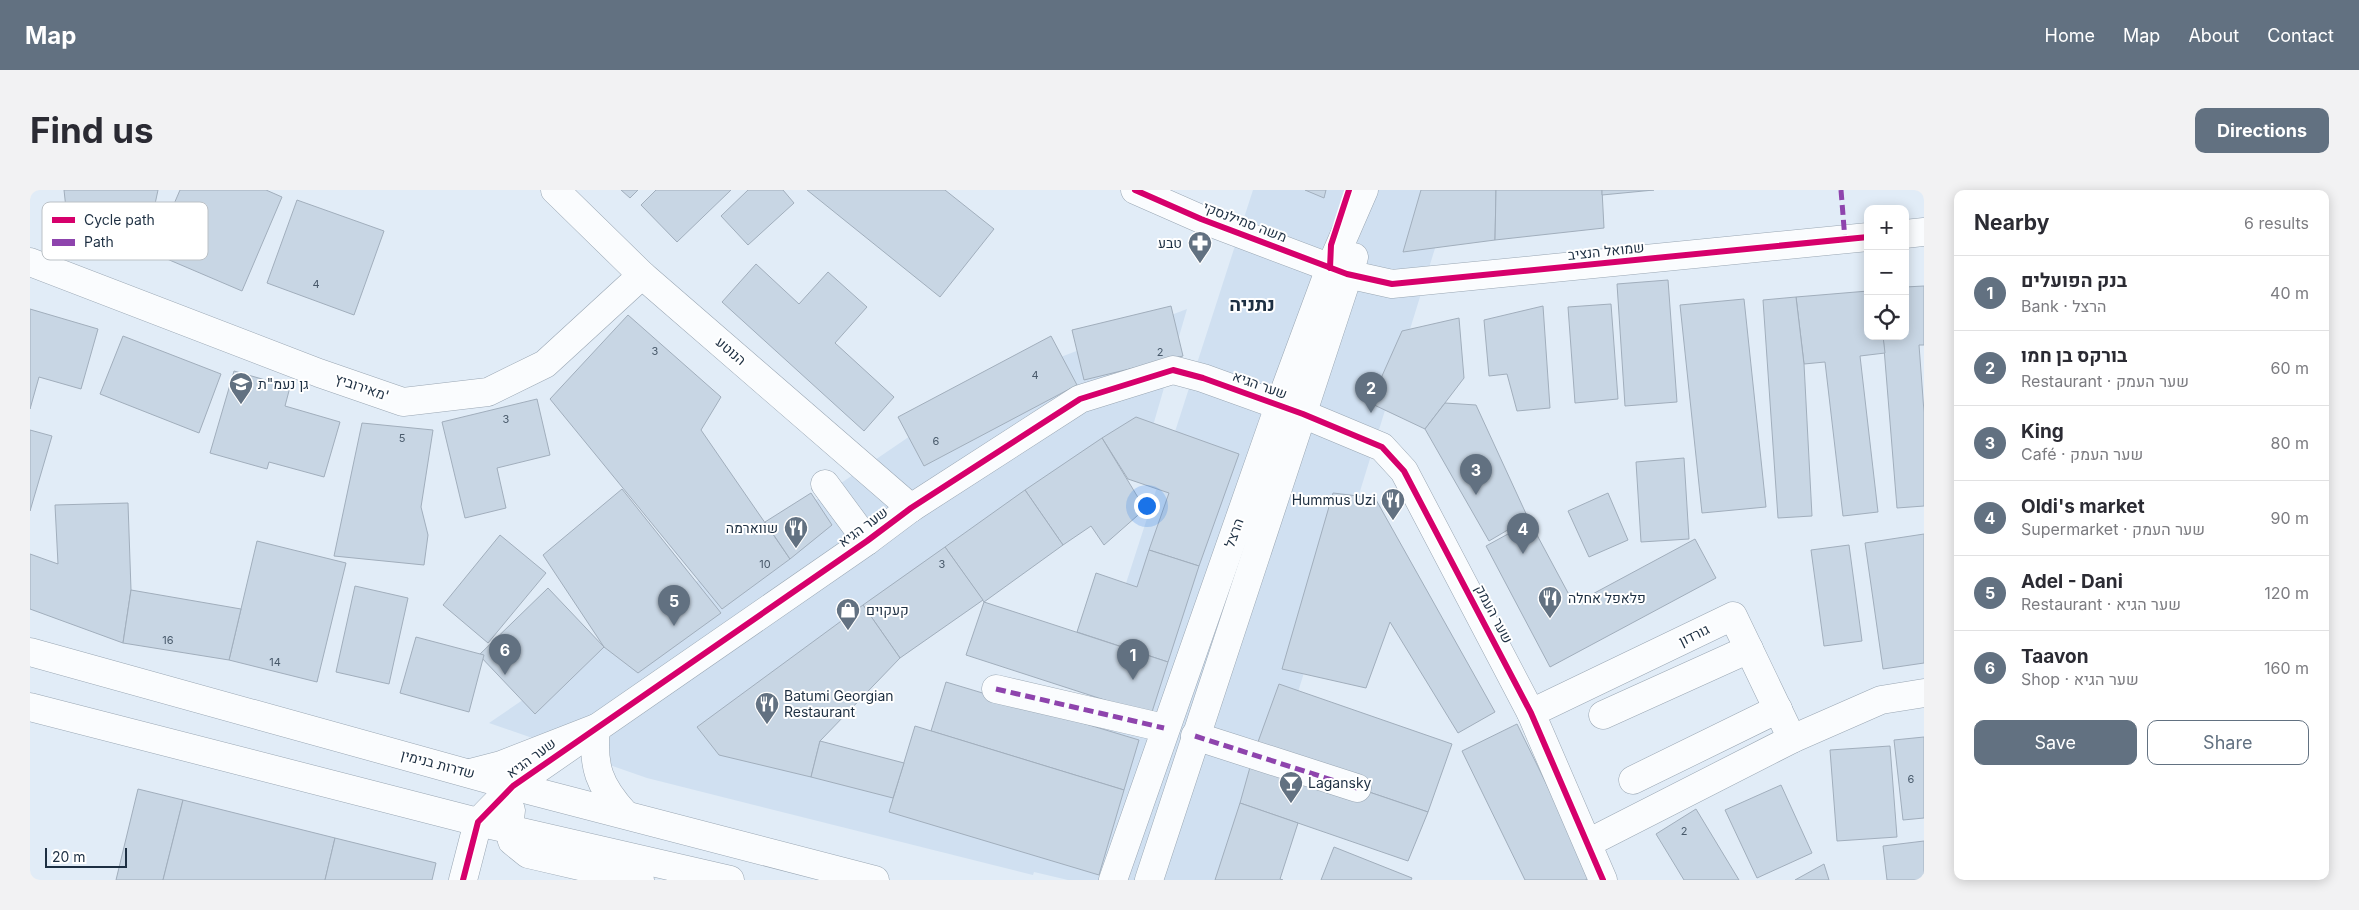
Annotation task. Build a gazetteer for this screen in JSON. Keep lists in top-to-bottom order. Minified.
{"streets":{"street":["משה סמילנסקי","שמואל הנציב","הנוטע","שער הגיא","מאירוביץ'","הרצל","שער העמק","גורדון","שדרות בנימין"]},"crossings":[["משה סמילנסקי","שמואל הנציב"],["משה סמילנסקי","הרצל"],["שמואל הנציב","הרצל"],["הנוטע","שער הגיא"],["הנוטע","מאירוביץ'"],["שער הגיא","הרצל"],["שער הגיא","שער העמק"],["שער הגיא","שדרות בנימין"],["הרצל","שער העמק"],["שער העמק","גורדון"]],"districts":["נתניה"],"places":{"pharmacy":["טבע"],"school or university":["גן נעמ\"ת"],"restaurant":["Hummus Uzi","שווארמה","פלאפל אחלה","Batumi Georgian Restaurant"],"shop":["קעקוים"],"bar":["Lagansky"]},"house_numbers":["4","3","2","4","3","5","6","10","3","16","14","6","2"],"legend":["Cycle path","Path"],"scale_bar":"20 m","page":{"header":"Map","nav":["Home","Map","About","Contact"],"buttons":["Directions",["Save","Share"]],"title":"Find us","heading":["Nearby","6 results"],"map_buttons":["+","−"],"list":[{"mark":"1","name":"בנק הפועלים","note":"Bank · הרצל","value":"40 m"},{"mark":"2","name":"בורקס בן חמו","note":"Restaurant · שער העמק","value":"60 m"},{"mark":"3","name":"King","note":"Café · שער העמק","value":"80 m"},{"mark":"4","name":"Oldi's market","note":"Supermarket · שער העמק","value":"90 m"},{"mark":"5","name":"Adel - Dani","note":"Restaurant · שער הגיא","value":"120 m"},{"mark":"6","name":"Taavon","note":"Shop · שער הגיא","value":"160 m"}],"pins":["2","3","4","5","6","1"],"scale":"20 m"}}
